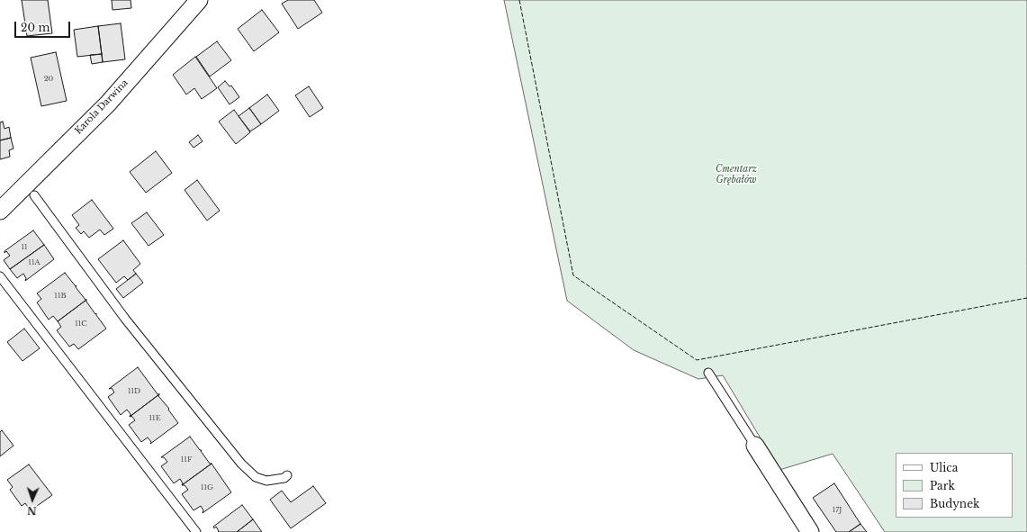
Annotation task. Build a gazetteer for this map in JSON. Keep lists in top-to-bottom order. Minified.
{"streets":{"street":["Karola Darwina"]},"parks":["Cmentarz Grębałów"],"house_numbers":["20","11","11A","11B","11C","11D","11E","11F","11G","17J"],"legend":["Ulica","Park","Budynek"],"scale_bar":"20 m","north":"bottom"}
